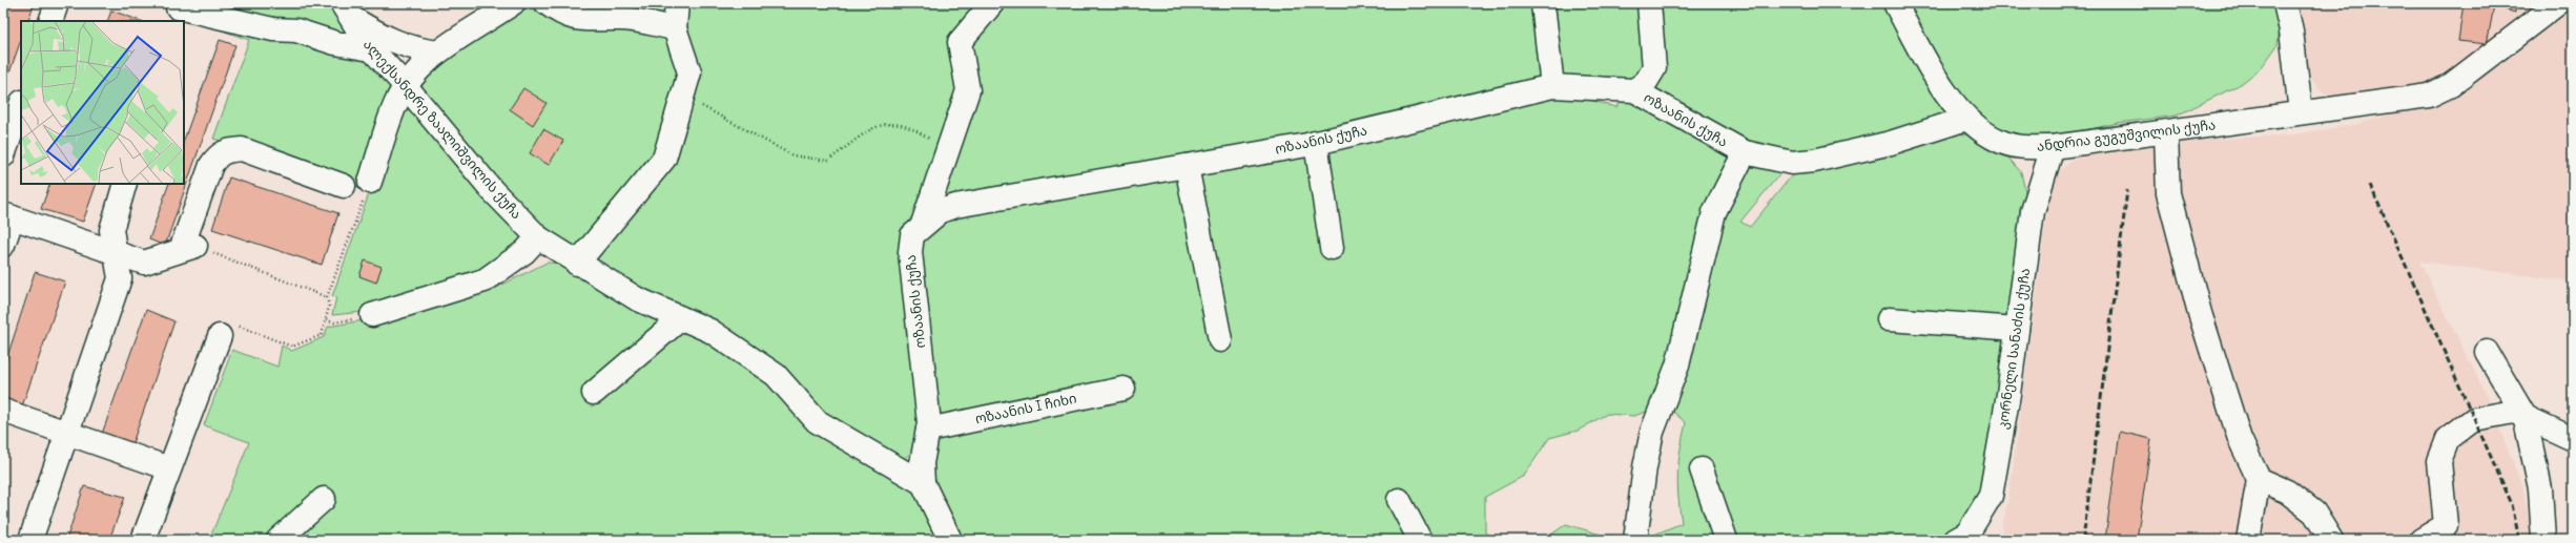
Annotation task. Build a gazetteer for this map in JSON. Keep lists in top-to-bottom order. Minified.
{"streets":{"street":["ოზაანის ქუჩა","ალექსანდრე ზაალიშვილის ქუჩა","ანდრია გუგუშვილის ქუჩა","კორნელი სანაძის ქუჩა","ოზაანის I ჩიხი"]},"crossings":[["ოზაანის ქუჩა","ალექსანდრე ზაალიშვილის ქუჩა"],["ოზაანის ქუჩა","ანდრია გუგუშვილის ქუჩა"],["ოზაანის ქუჩა","ოზაანის I ჩიხი"],["ანდრია გუგუშვილის ქუჩა","კორნელი სანაძის ქუჩა"]]}
